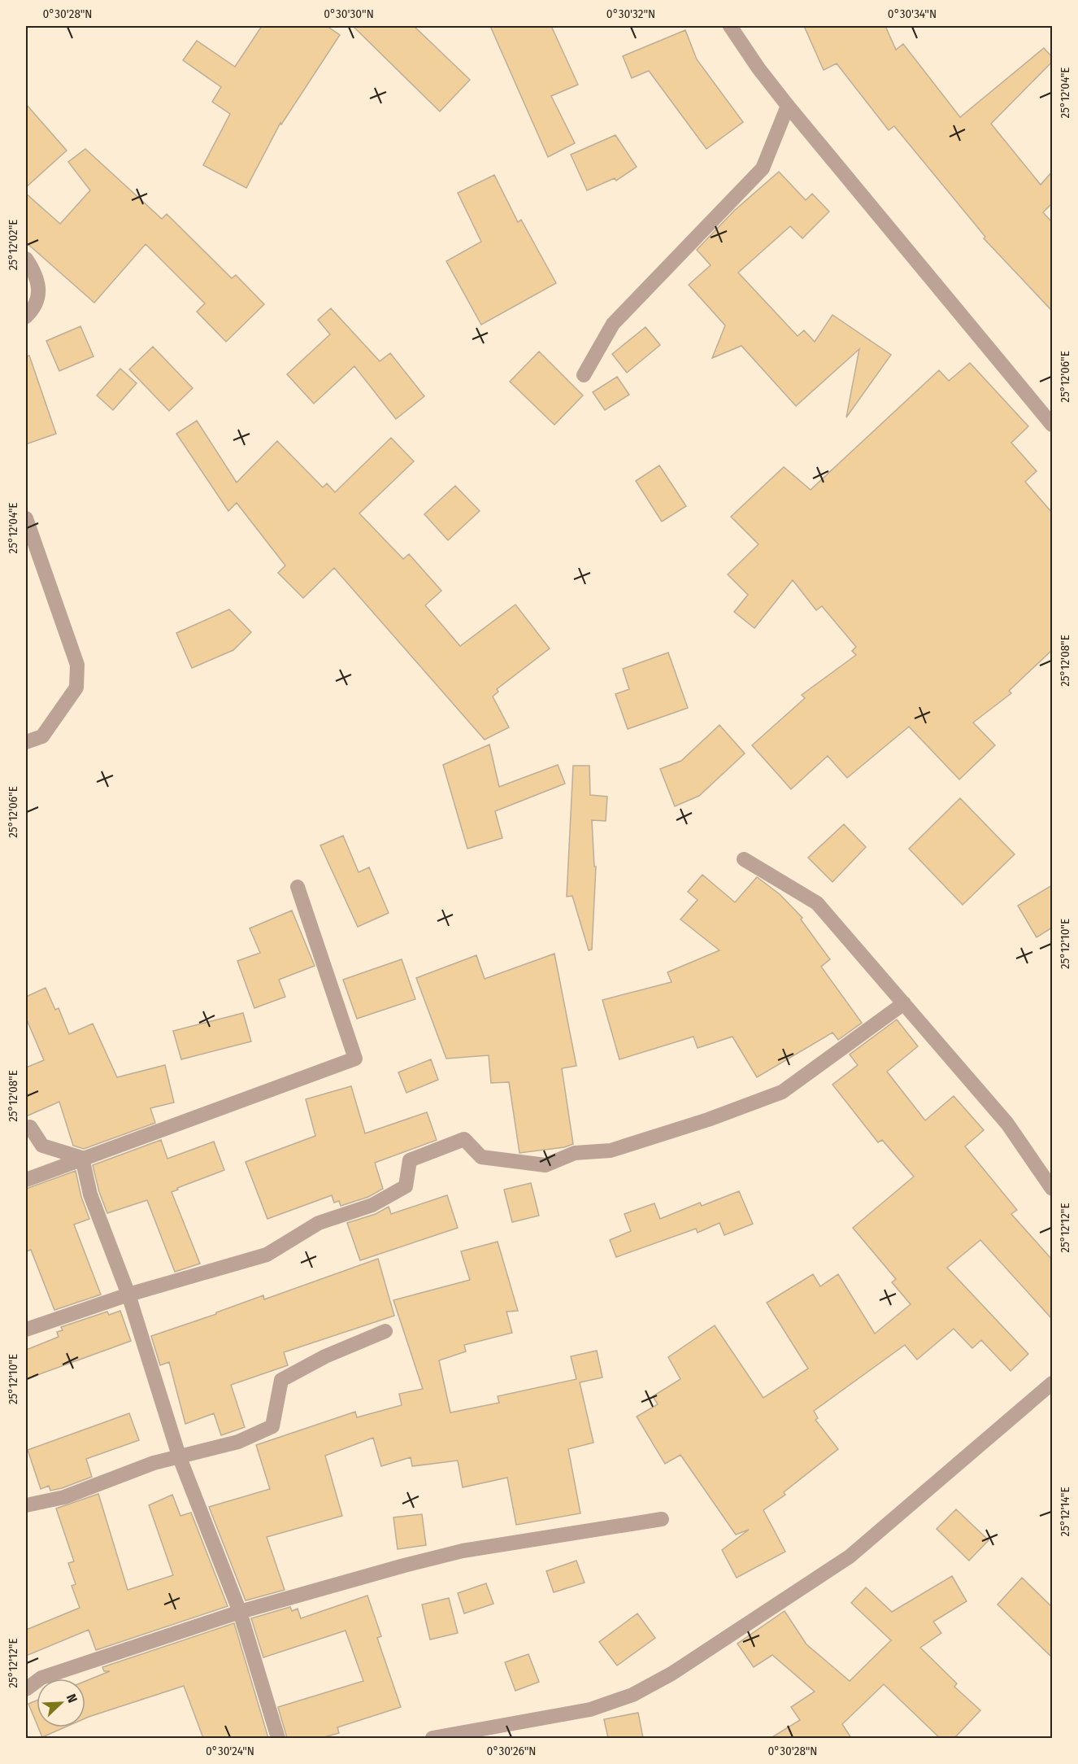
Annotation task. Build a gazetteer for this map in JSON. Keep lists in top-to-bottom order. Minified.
{"north":"top right","coordinates":["0°30'28\"N","0°30'30\"N","0°30'32\"N","0°30'34\"N","25°12'04\"E","25°12'02\"E","25°12'06\"E","25°12'08\"E","25°12'10\"E","25°12'12\"E","25°12'14\"E","0°30'24\"N","0°30'26\"N"]}
